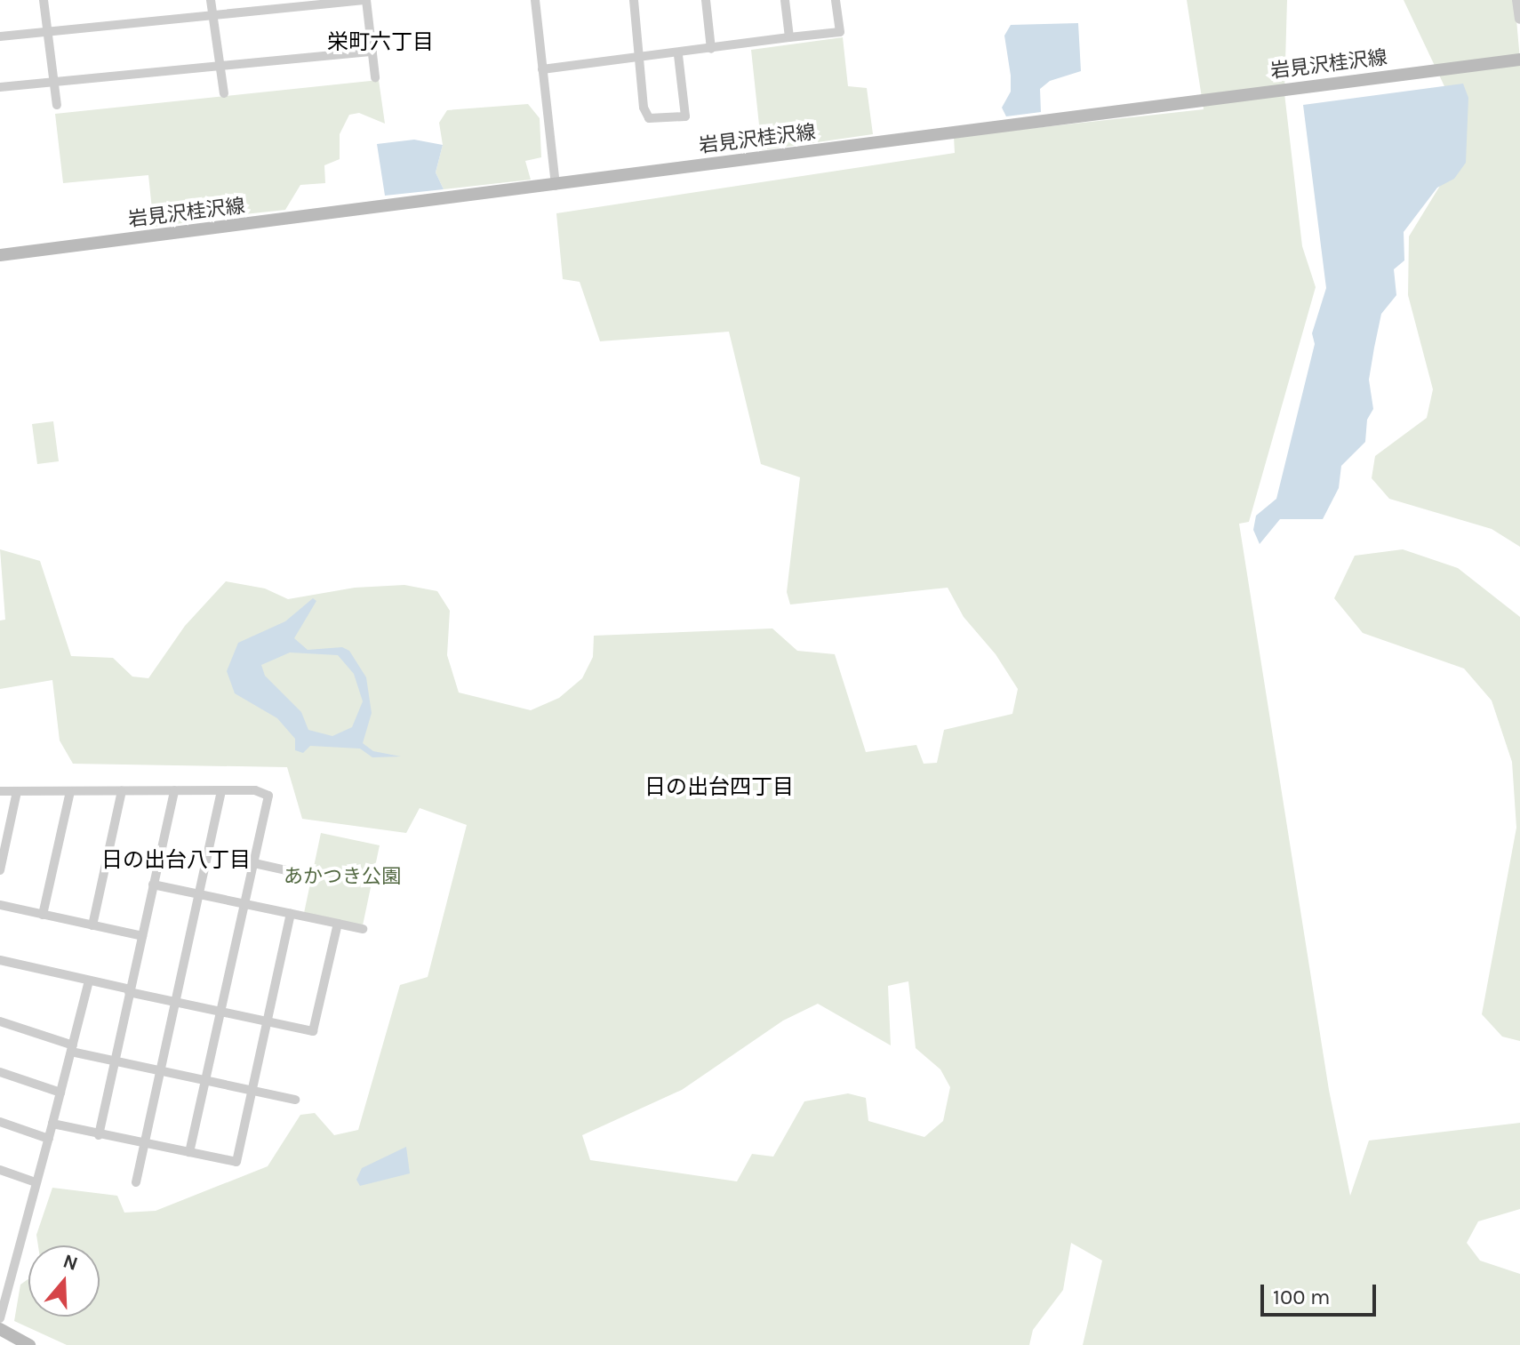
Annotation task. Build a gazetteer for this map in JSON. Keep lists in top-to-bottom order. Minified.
{"streets":{"main road":["岩見沢桂沢線"]},"districts":["栄町六丁目","日の出台四丁目","日の出台八丁目"],"parks":["あかつき公園"],"scale_bar":"100 m","north":"top"}
